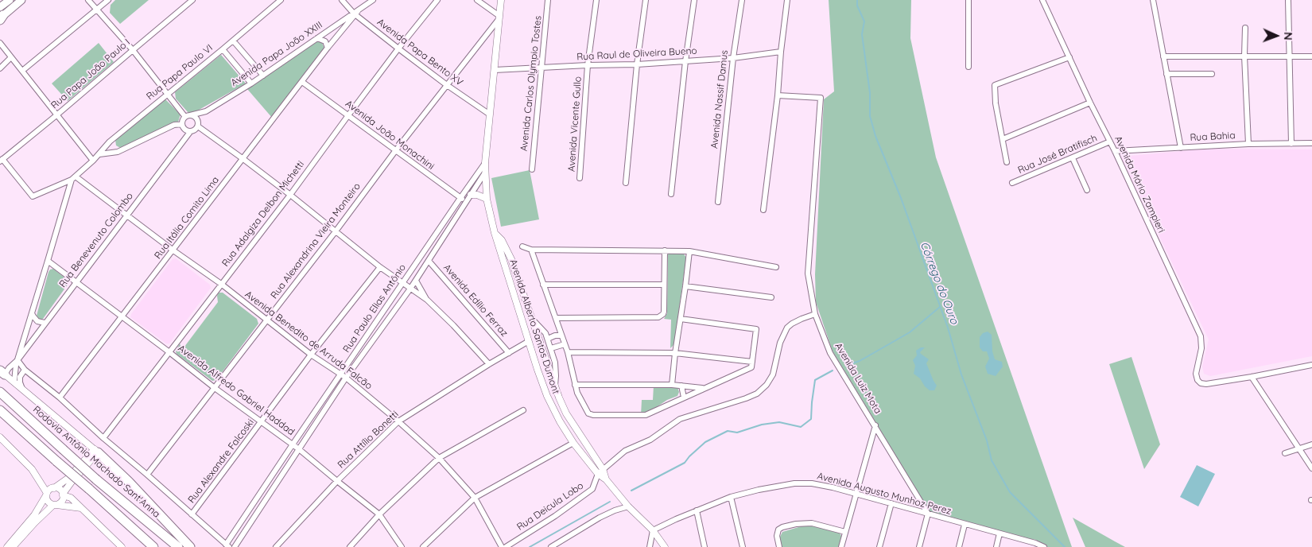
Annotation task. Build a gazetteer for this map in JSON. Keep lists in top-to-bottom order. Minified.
{"streets":{"highway":["Rodovia Antônio Machado Sant'Anna"],"street":["Avenida Papa Bento XV","Avenida Papa João XXIII","Rua Raul de Oliveira Bueno","Rua Papa Paulo VI","Rua Papa João Paulo I","Avenida Carlos Olympio Tostes","Avenida Nassif Damus","Avenida Vicente Gullo","Avenida João Monachini","Rua Bahia","Rua José Bratifisch","Avenida Mário Zampieri","Rua Adalgiza Delbon Michetti","Rua Itália Comito Lima","Rua Benevenuto Colombo","Rua Alexandrina Vieira Monteiro","Avenida Edílio Ferraz","Rua Paulo Elias Antônio","Avenida Alberto Santos Dumont","Avenida Benedito de Arruda Falcão","Avenida Luiz Mota","Avenida Alfredo Gabriel Haddad","Rua Attílio Bonetti","Rua Alexandre Falcoski","Avenida Augusto Munhoz Perez","Rua Deicula Lobo"]},"crossings":[["Avenida Papa Bento XV","Avenida Papa João XXIII"],["Avenida Papa Bento XV","Rua Adalgiza Delbon Michetti"],["Avenida Papa Bento XV","Rua Itália Comito Lima"],["Avenida Papa Bento XV","Rua Alexandrina Vieira Monteiro"],["Avenida Papa Bento XV","Avenida Alberto Santos Dumont"],["Avenida Papa João XXIII","Rua Itália Comito Lima"],["Avenida Papa João XXIII","Rua Benevenuto Colombo"],["Rua Raul de Oliveira Bueno","Avenida Carlos Olympio Tostes"],["Rua Raul de Oliveira Bueno","Avenida Nassif Damus"],["Rua Raul de Oliveira Bueno","Avenida Vicente Gullo"],["Rua Raul de Oliveira Bueno","Avenida Alberto Santos Dumont"],["Avenida João Monachini","Rua Adalgiza Delbon Michetti"],["Avenida João Monachini","Rua Itália Comito Lima"],["Avenida João Monachini","Rua Alexandrina Vieira Monteiro"],["Avenida João Monachini","Rua Paulo Elias Antônio"],["Rua Bahia","Avenida Mário Zampieri"],["Rua José Bratifisch","Avenida Mário Zampieri"],["Rua Adalgiza Delbon Michetti","Avenida Benedito de Arruda Falcão"],["Rua Adalgiza Delbon Michetti","Avenida Alfredo Gabriel Haddad"],["Rua Itália Comito Lima","Avenida Benedito de Arruda Falcão"],["Rua Itália Comito Lima","Avenida Alfredo Gabriel Haddad"],["Rua Benevenuto Colombo","Avenida Benedito de Arruda Falcão"],["Rua Benevenuto Colombo","Avenida Alfredo Gabriel Haddad"],["Rua Alexandrina Vieira Monteiro","Avenida Alberto Santos Dumont"],["Rua Alexandrina Vieira Monteiro","Avenida Benedito de Arruda Falcão"],["Rua Alexandrina Vieira Monteiro","Avenida Alfredo Gabriel Haddad"],["Avenida Edílio Ferraz","Rua Paulo Elias Antônio"],["Avenida Edílio Ferraz","Rua Attílio Bonetti"],["Rua Paulo Elias Antônio","Avenida Alberto Santos Dumont"],["Rua Paulo Elias Antônio","Avenida Benedito de Arruda Falcão"],["Rua Paulo Elias Antônio","Avenida Alfredo Gabriel Haddad"],["Avenida Alberto Santos Dumont","Rua Attílio Bonetti"],["Avenida Alberto Santos Dumont","Avenida Augusto Munhoz Perez"],["Avenida Alberto Santos Dumont","Rua Deicula Lobo"],["Avenida Benedito de Arruda Falcão","Rua Attílio Bonetti"],["Avenida Benedito de Arruda Falcão","Rua Alexandre Falcoski"],["Avenida Luiz Mota","Avenida Augusto Munhoz Perez"],["Avenida Luiz Mota","Rua Deicula Lobo"],["Avenida Alfredo Gabriel Haddad","Rua Attílio Bonetti"],["Avenida Alfredo Gabriel Haddad","Rua Alexandre Falcoski"]],"water":["Córrego do Ouro"],"north":"right"}
